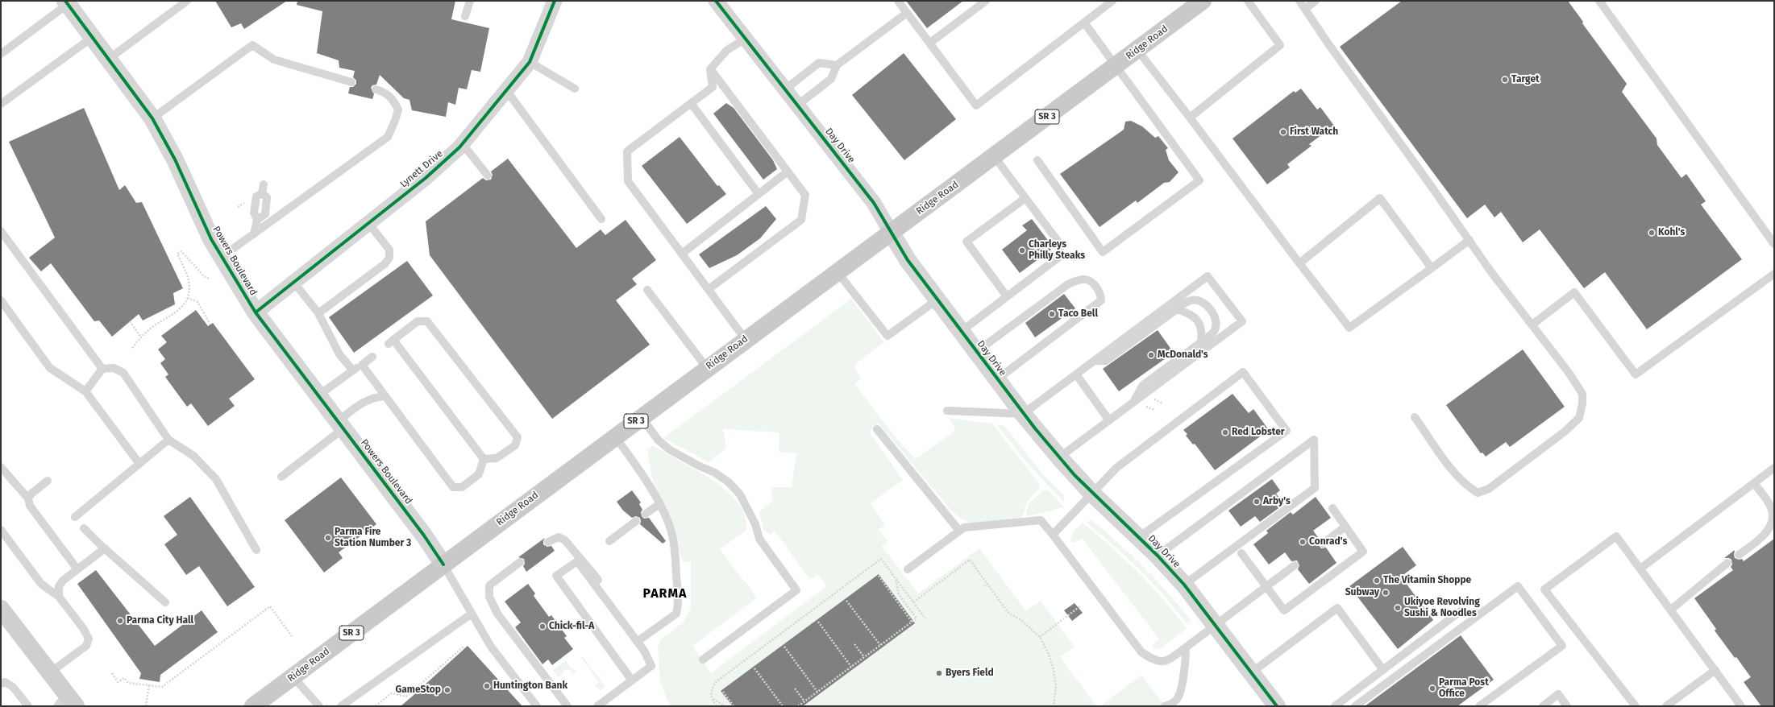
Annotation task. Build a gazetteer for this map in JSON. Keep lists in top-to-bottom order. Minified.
{"streets":{"main road":["Ridge Road","SR 3"],"street":["Day Drive","Lynett Drive","Powers Boulevard"]},"crossings":[["Ridge Road","Day Drive"],["Ridge Road","Powers Boulevard"],["Lynett Drive","Powers Boulevard"]],"districts":["PARMA"],"places":["Target","First Watch","Kohl's","Charleys Philly Steaks","Taco Bell","McDonald's","Red Lobster","Arby's","Parma Fire Station Number 3","Conrad's","The Vitamin Shoppe","Subway","Ukiyoe Revolving Sushi & Noodles","Parma City Hall","Chick-fil-A","Byers Field","Huntington Bank","Parma Post Office","GameStop"]}
